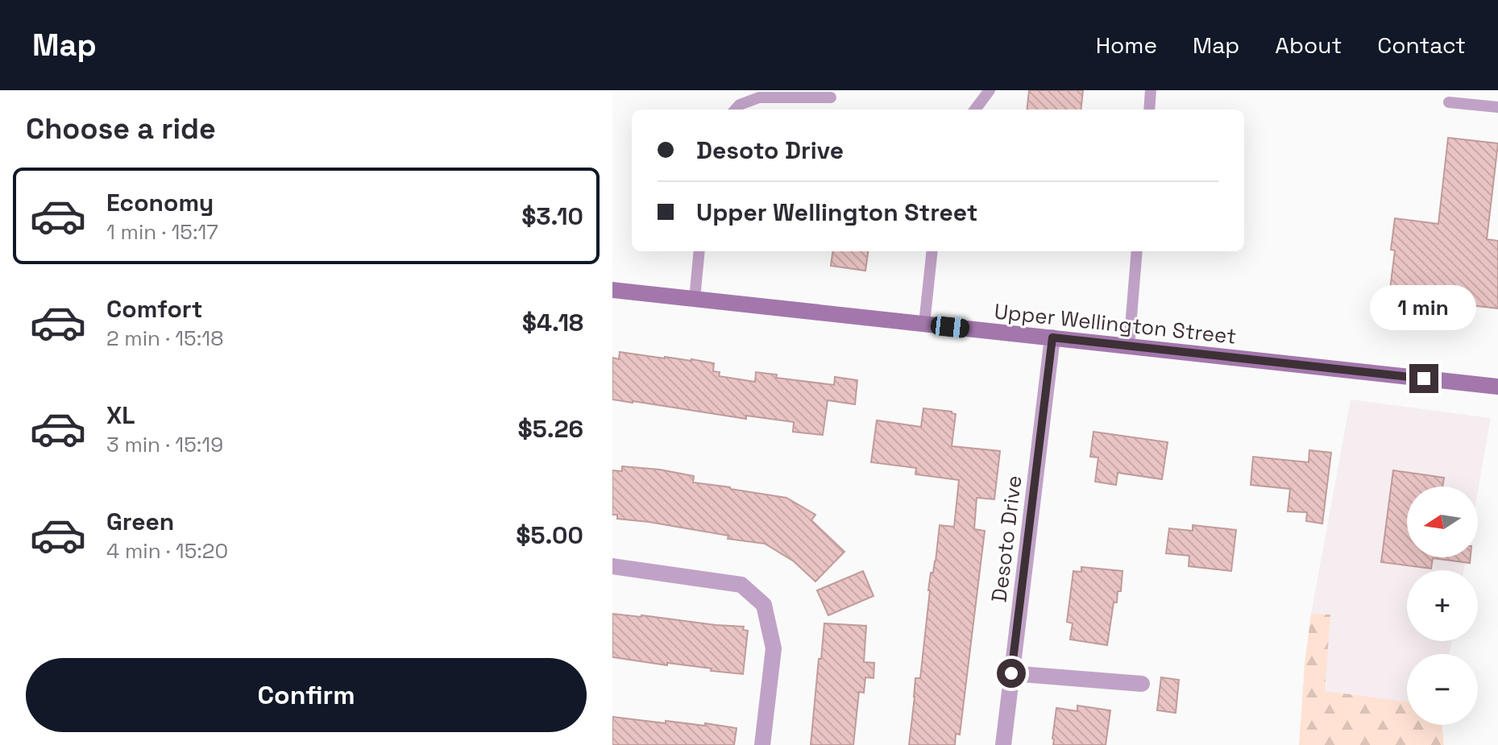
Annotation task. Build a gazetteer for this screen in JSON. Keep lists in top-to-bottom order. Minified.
{"streets":{"main road":["Upper Wellington Street"],"street":["Desoto Drive"]},"crossings":[["Upper Wellington Street","Desoto Drive"]],"north":"left","page":{"header":"Map","nav":["Home","Map","About","Contact"],"heading":"Choose a ride","banner":["Desoto Drive","Upper Wellington Street"],"list":[{"name":"Economy","note":"1 min · 15:17","value":"$3.10"},{"name":"Comfort","note":"2 min · 15:18","value":"$4.18"},{"name":"XL","note":"3 min · 15:19","value":"$5.26"},{"name":"Green","note":"4 min · 15:20","value":"$5.00"}],"bubble":"1 min","map_buttons":["+","−"],"buttons":"Confirm"}}
